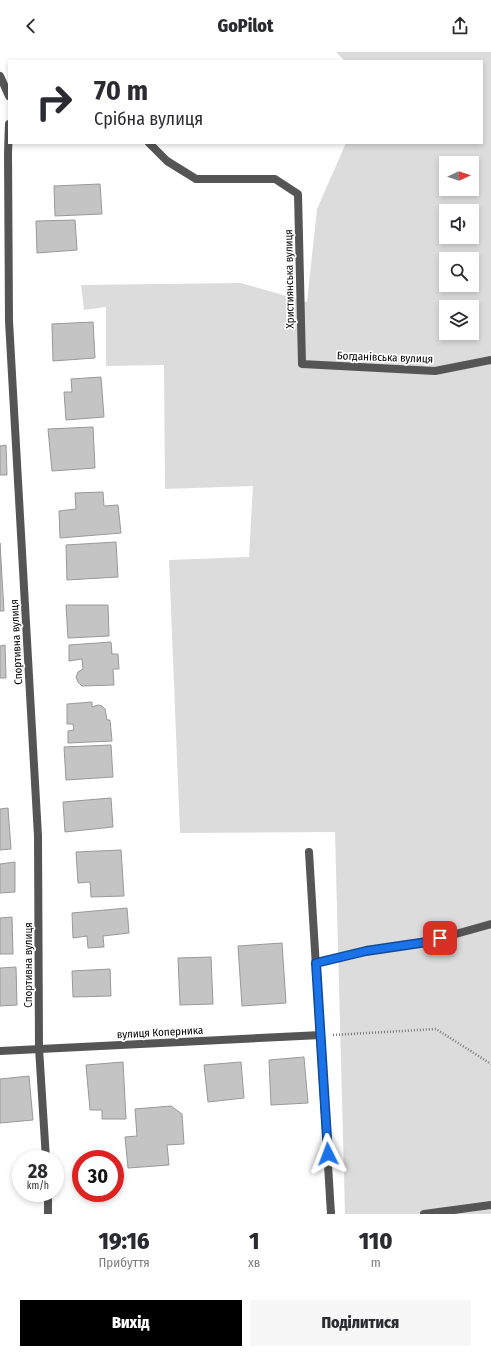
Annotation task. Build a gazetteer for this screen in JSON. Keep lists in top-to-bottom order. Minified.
{"streets":{"street":["Християнська вулиця","Богданівська вулиця","Спортивна вулиця","вулиця Коперника"]},"crossings":[["Християнська вулиця","Богданівська вулиця"],["Спортивна вулиця","вулиця Коперника"]],"north":"right","page":{"header":"GoPilot","turn":["70 m","Срібна вулиця"],"speed":"28 km/h","limit":"30","eta":["19:16","Прибуття","1","хв","110","m"],"buttons":["Вихід","Поділитися"]}}
